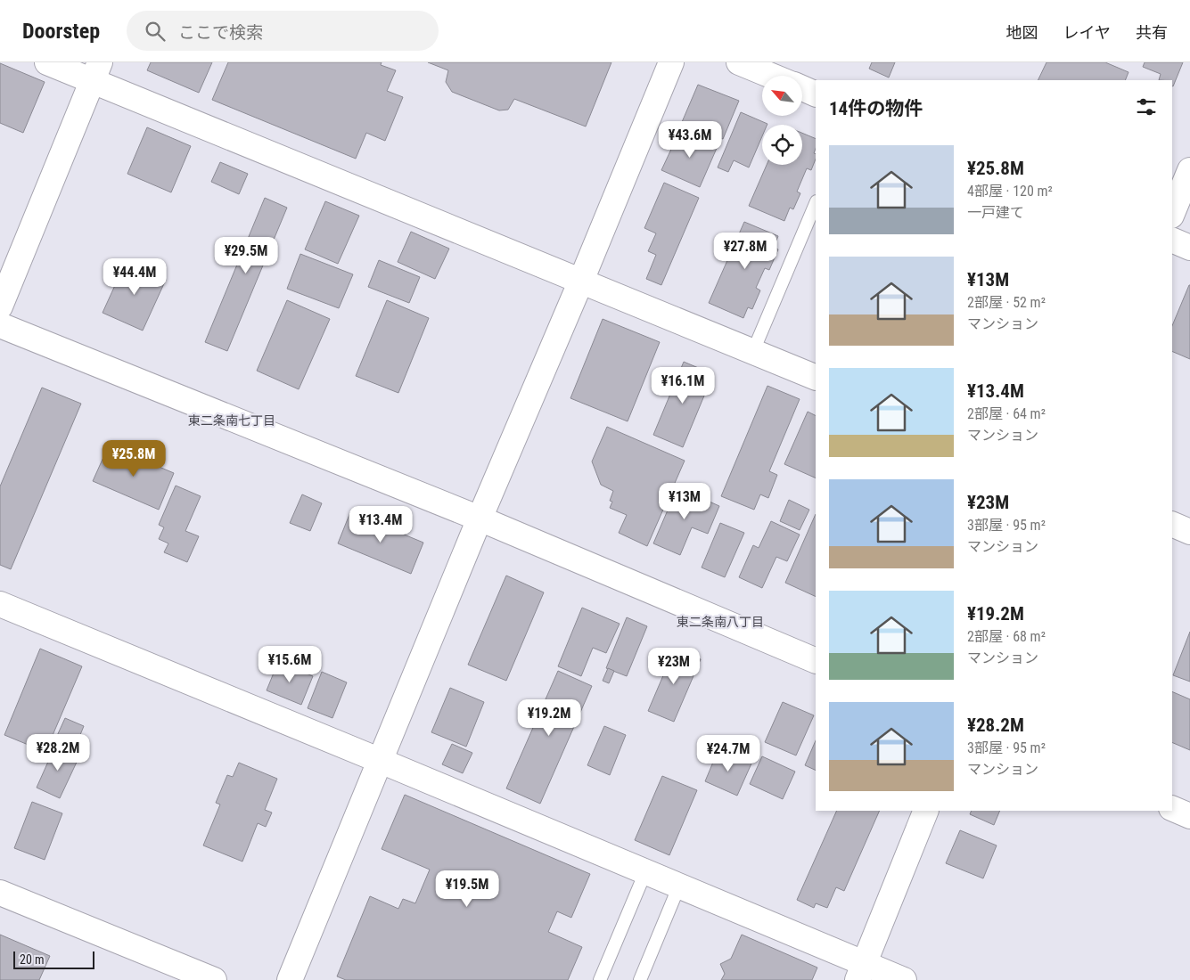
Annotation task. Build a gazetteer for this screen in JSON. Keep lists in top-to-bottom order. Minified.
{"districts":["東二条南七丁目","東二条南八丁目"],"scale_bar":"20 m","north":"top left","page":{"header":"Doorstep","search":"ここで検索","nav":["地図","レイヤ","共有"],"heading":"14件の物件","price":["¥43.6M","¥27.8M","¥29.5M","¥44.4M","¥16.1M","¥25.8M","¥13M","¥13.4M","¥15.6M","¥23M","¥19.2M","¥28.2M","¥24.7M","¥19.5M"],"list":[{"name":"¥25.8M","note":"4部屋 · 120 m² · 一戸建て"},{"name":"¥13M","note":"2部屋 · 52 m² · マンション"},{"name":"¥13.4M","note":"2部屋 · 64 m² · マンション"},{"name":"¥23M","note":"3部屋 · 95 m² · マンション"},{"name":"¥19.2M","note":"2部屋 · 68 m² · マンション"},{"name":"¥28.2M","note":"3部屋 · 95 m² · マンション"}],"scale":"20 m"}}
